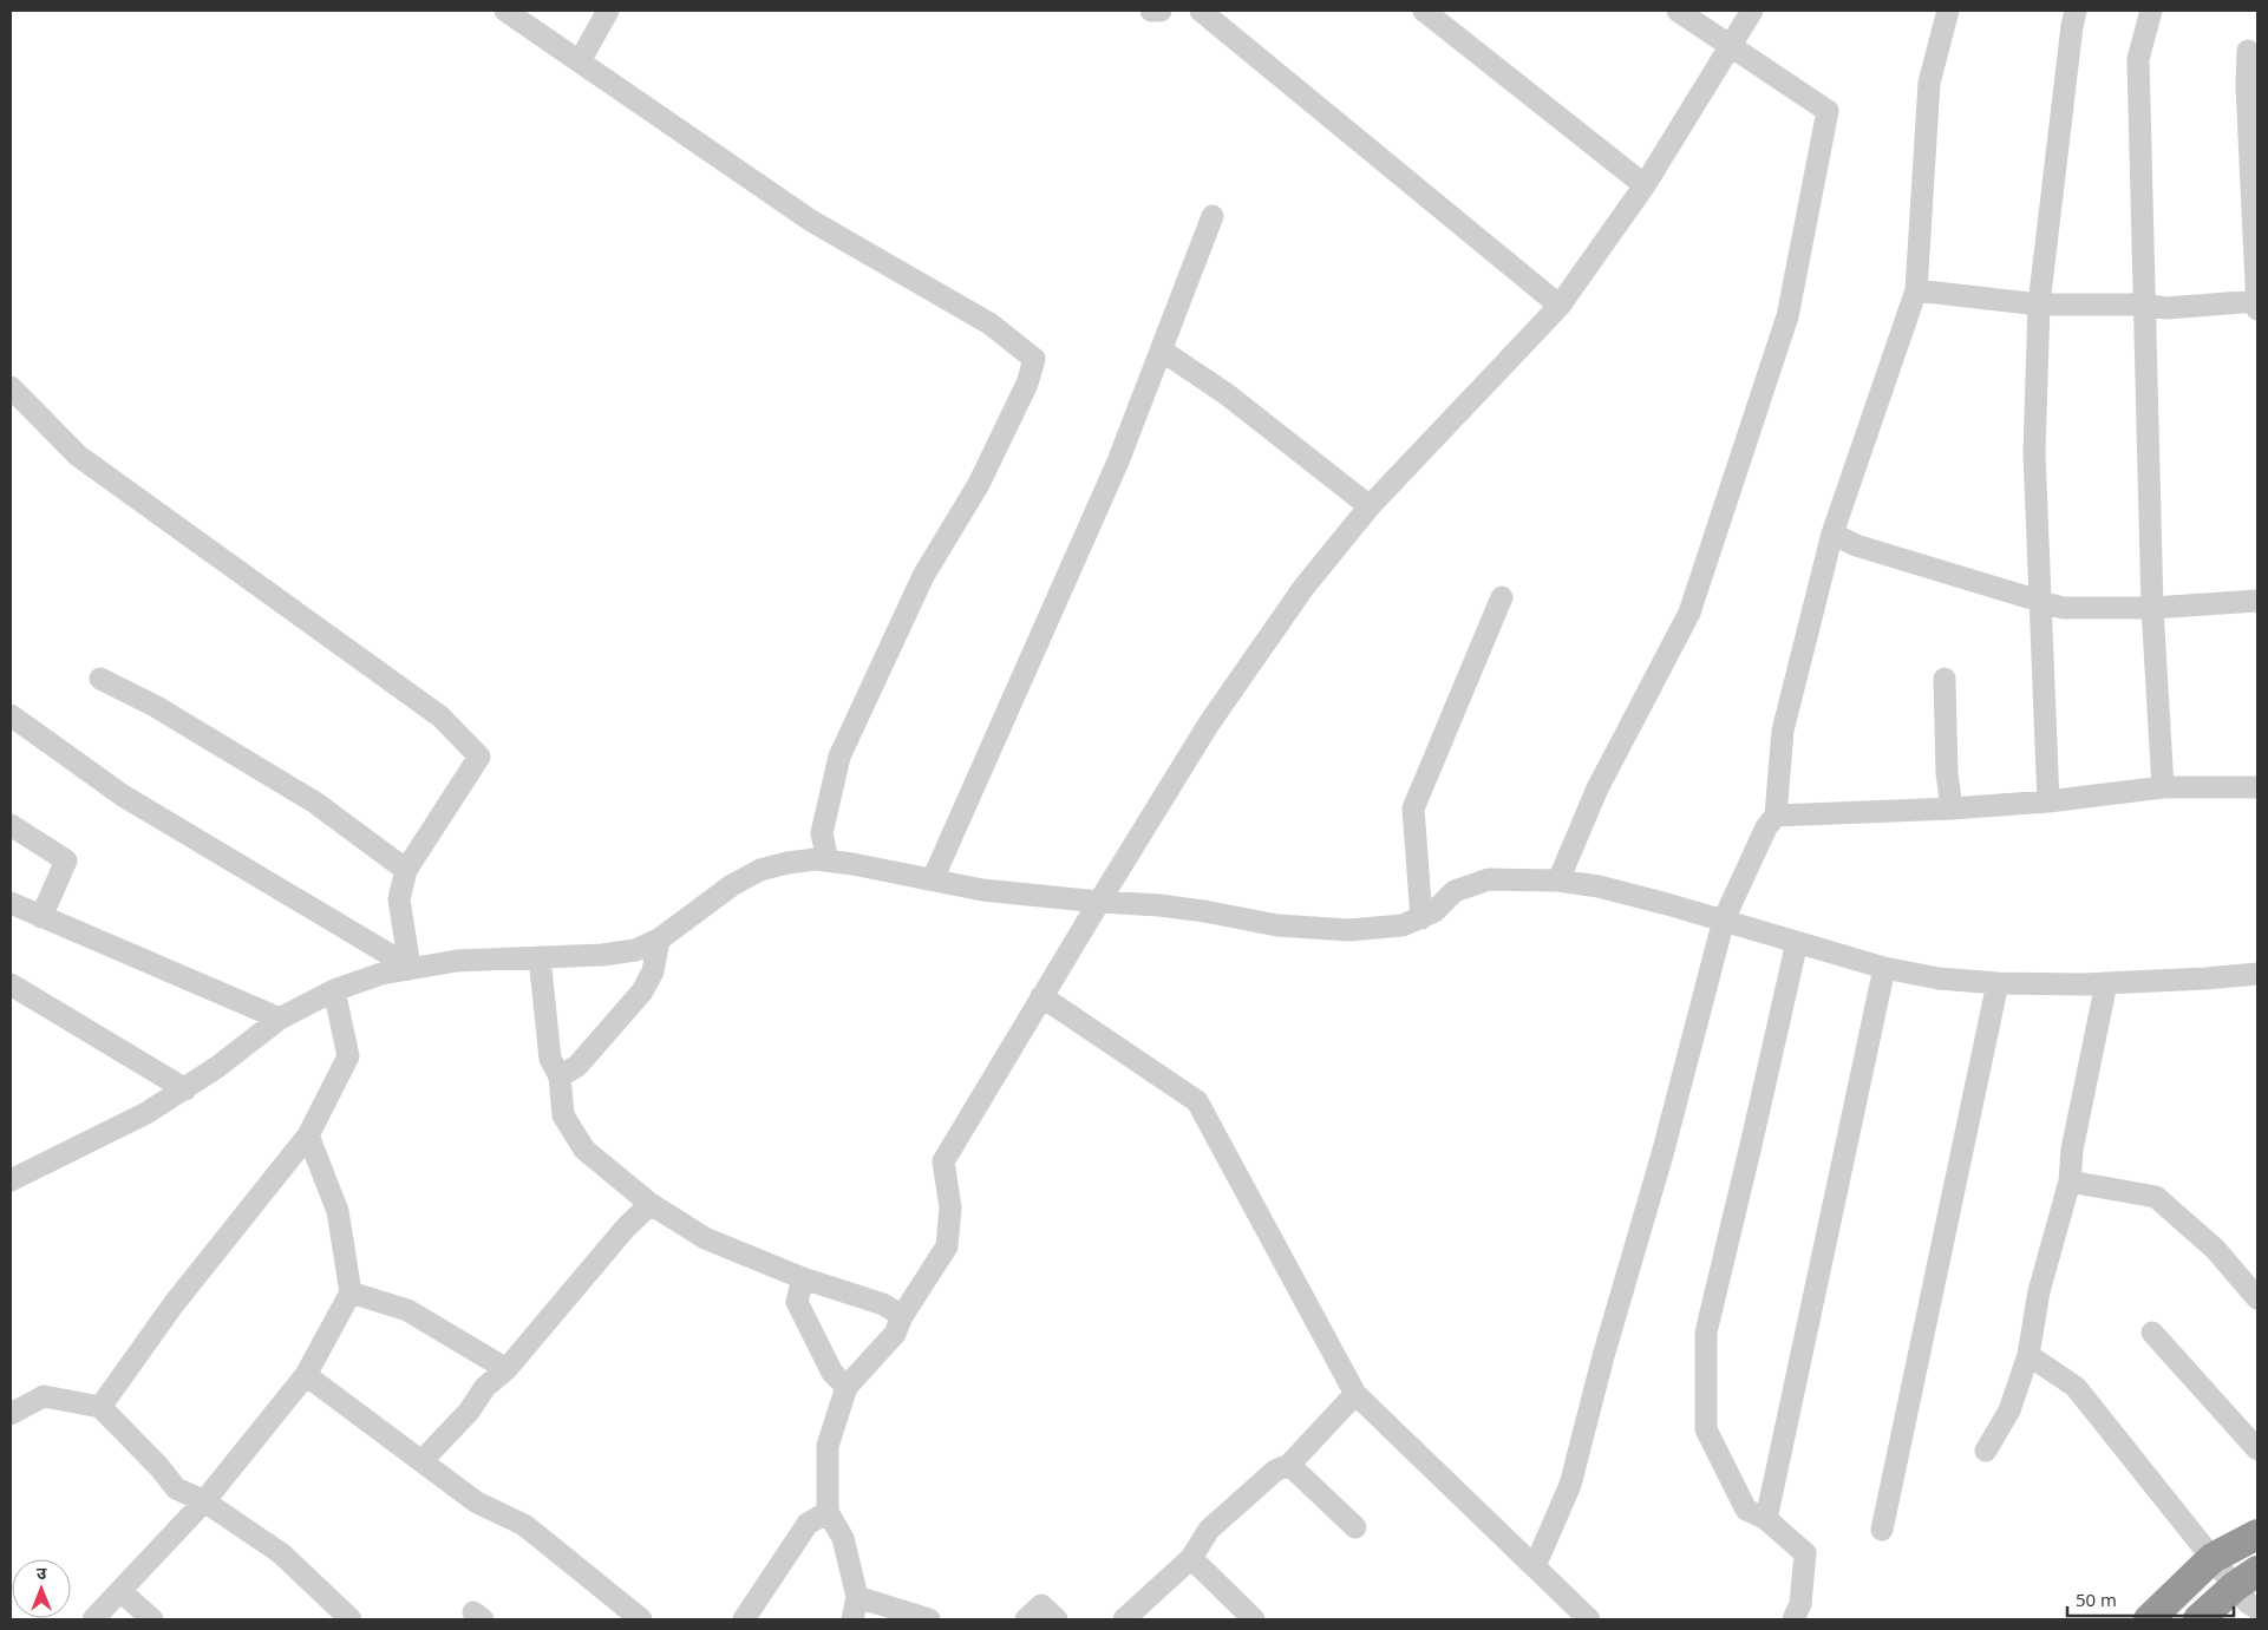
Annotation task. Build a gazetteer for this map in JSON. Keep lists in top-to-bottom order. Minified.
{"scale_bar":"50 m","north":"top"}
